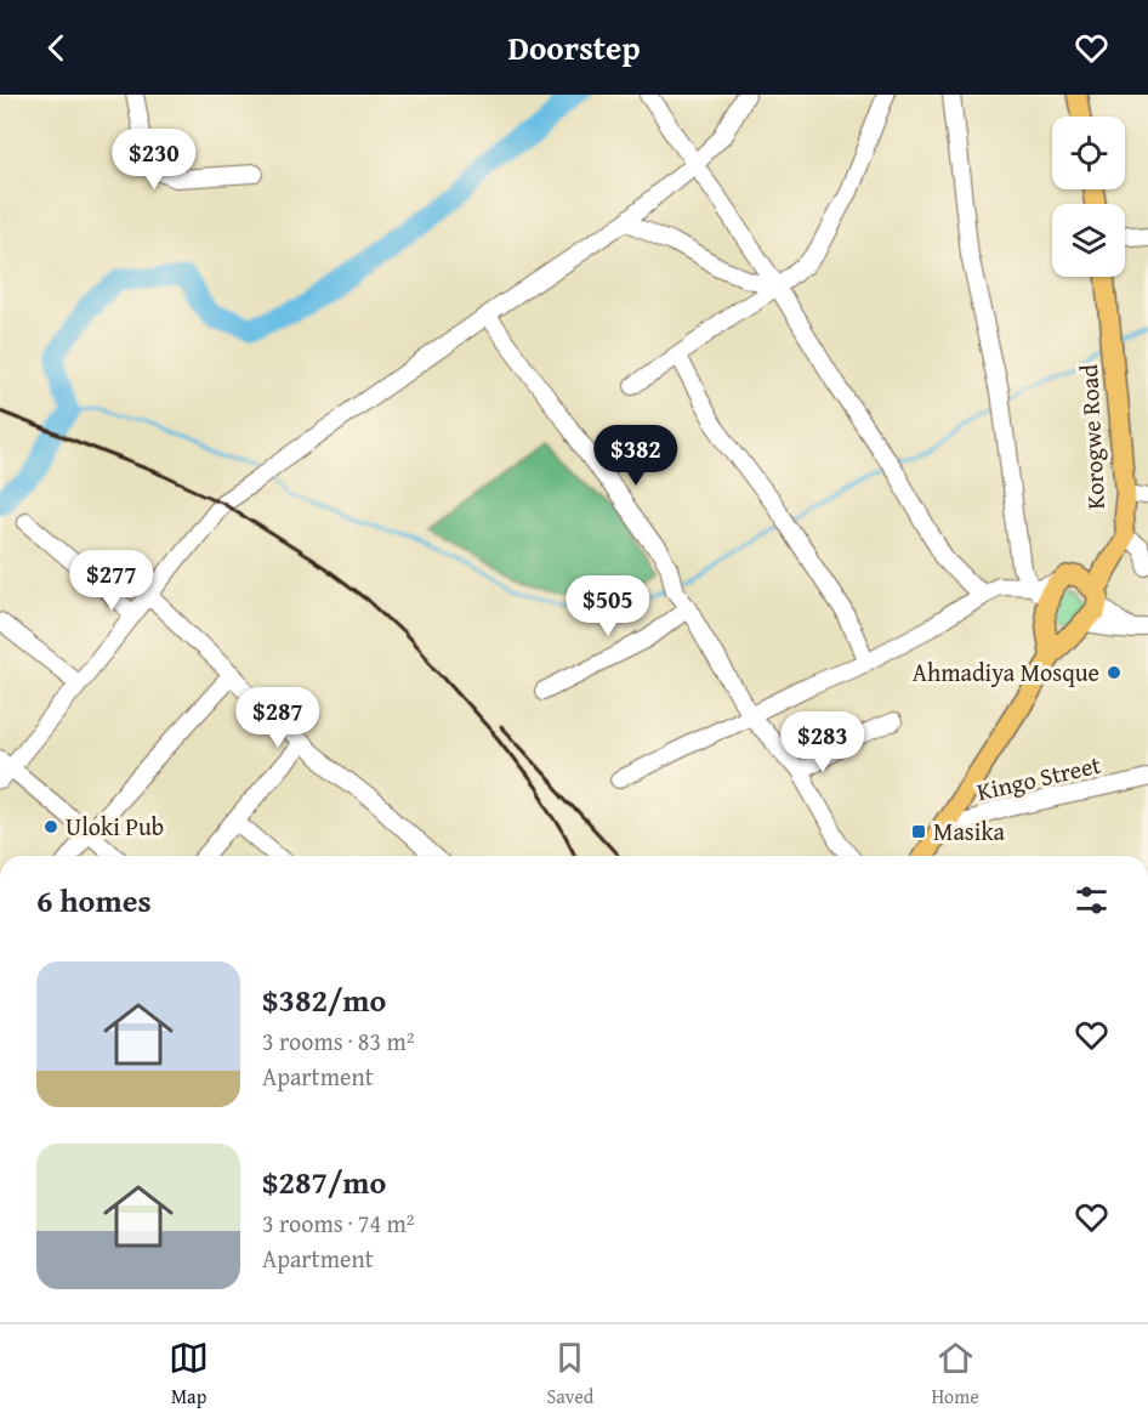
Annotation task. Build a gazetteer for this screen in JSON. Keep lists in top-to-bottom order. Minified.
{"streets":{"main road":["Korogwe Road"],"street":["Kingo Street"]},"places":{"other":["Ahmadiya Mosque","Uloki Pub"],"transit":["Masika"]},"page":{"header":"Doorstep","price":["$230","$382","$277","$505","$287","$283"],"heading":"6 homes","list":[{"name":"$382/mo","note":"3 rooms · 83 m² · Apartment"},{"name":"$287/mo","note":"3 rooms · 74 m² · Apartment"}],"tabs":["Map","Saved","Home"]}}
